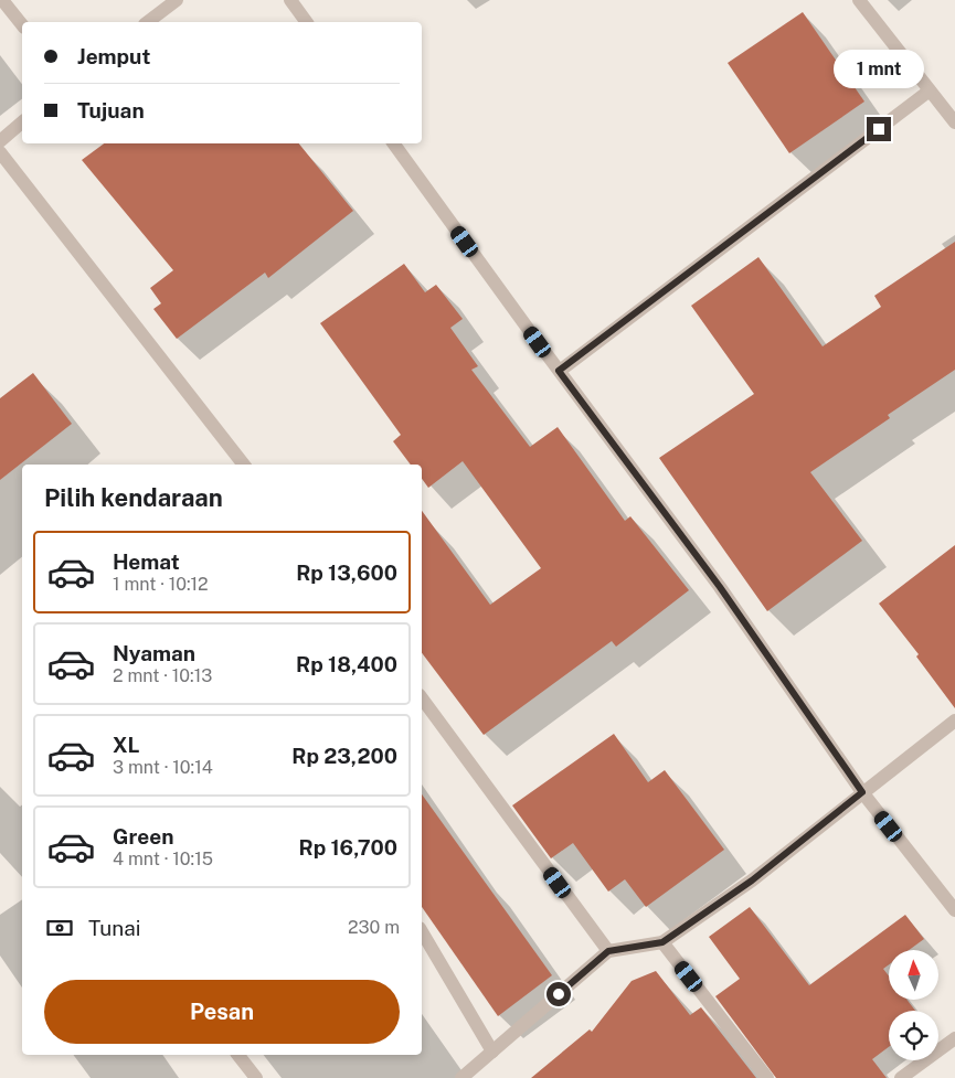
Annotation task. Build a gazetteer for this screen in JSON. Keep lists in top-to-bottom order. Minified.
{"north":"top","page":{"banner":["Jemput","Tujuan"],"bubble":"1 mnt","heading":"Pilih kendaraan","list":[{"name":"Hemat","note":"1 mnt · 10:12","value":"Rp 13,600"},{"name":"Nyaman","note":"2 mnt · 10:13","value":"Rp 18,400"},{"name":"XL","note":"3 mnt · 10:14","value":"Rp 23,200"},{"name":"Green","note":"4 mnt · 10:15","value":"Rp 16,700"}],"pay":["Tunai","230 m"],"buttons":"Pesan"}}
